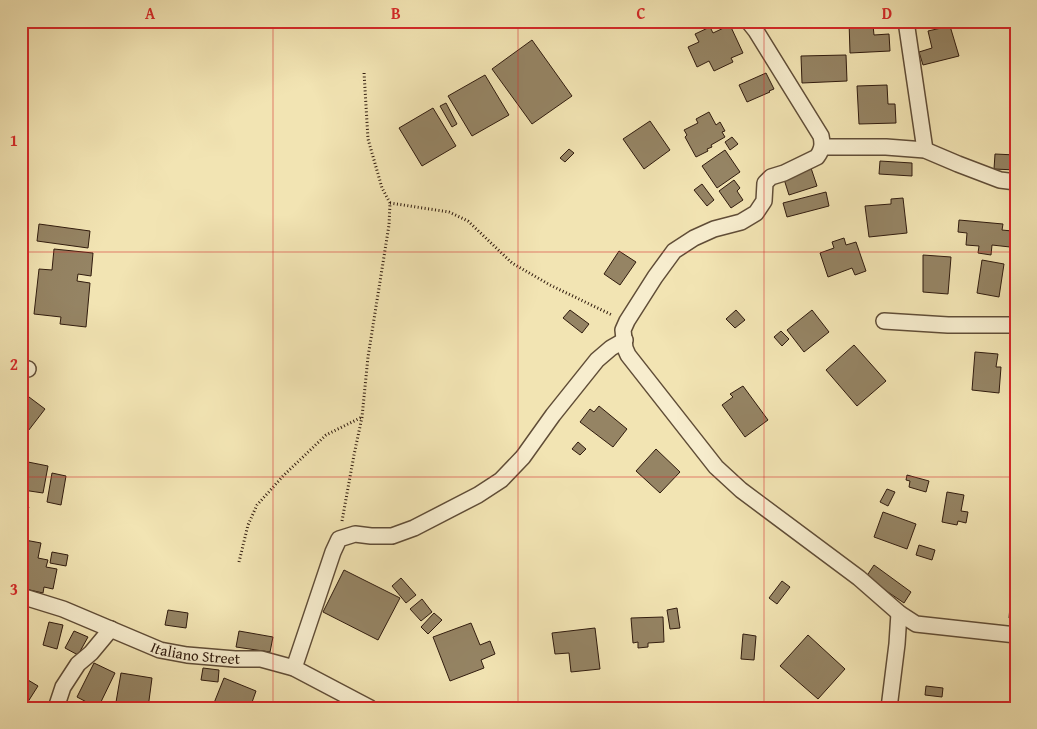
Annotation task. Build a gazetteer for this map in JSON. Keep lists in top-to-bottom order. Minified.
{"streets":{"street":["Italiano Street"]},"grid":{"columns":["A","B","C","D"],"rows":["1","2","3"]}}
